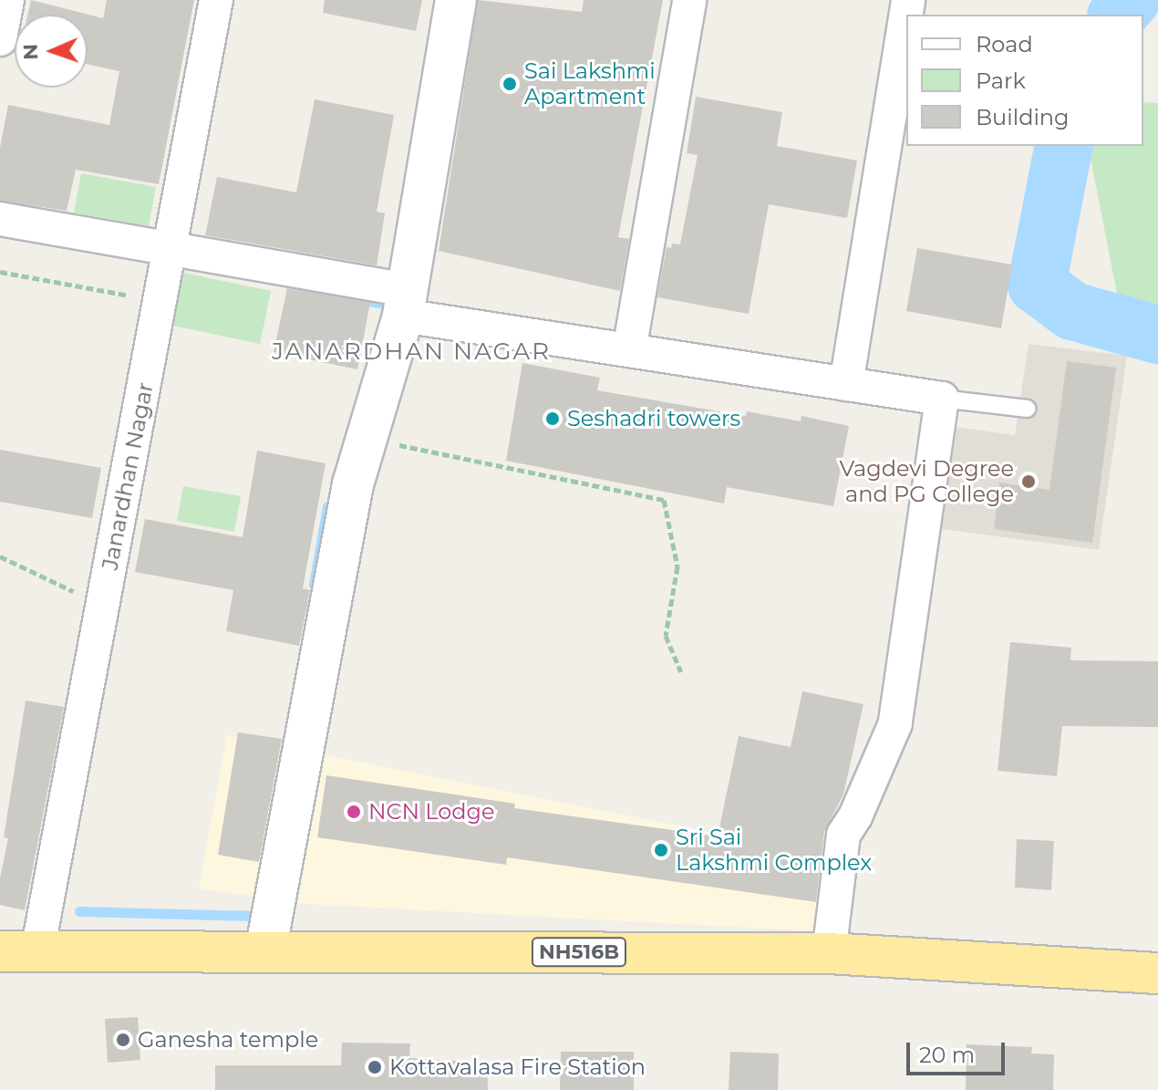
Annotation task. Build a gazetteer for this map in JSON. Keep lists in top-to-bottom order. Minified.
{"streets":{"highway":["NH516B"],"street":["Janardhan Nagar"]},"crossings":[["Janardhan Nagar","NH516B"]],"districts":["JANARDHAN NAGAR"],"places":["Sai Lakshmi Apartment","Seshadri towers","Vagdevi Degree and PG College","NCN Lodge","Sri Sai Lakshmi Complex","Ganesha temple","Kottavalasa Fire Station"],"legend":["Road","Park","Building"],"scale_bar":"20 m","north":"left"}
